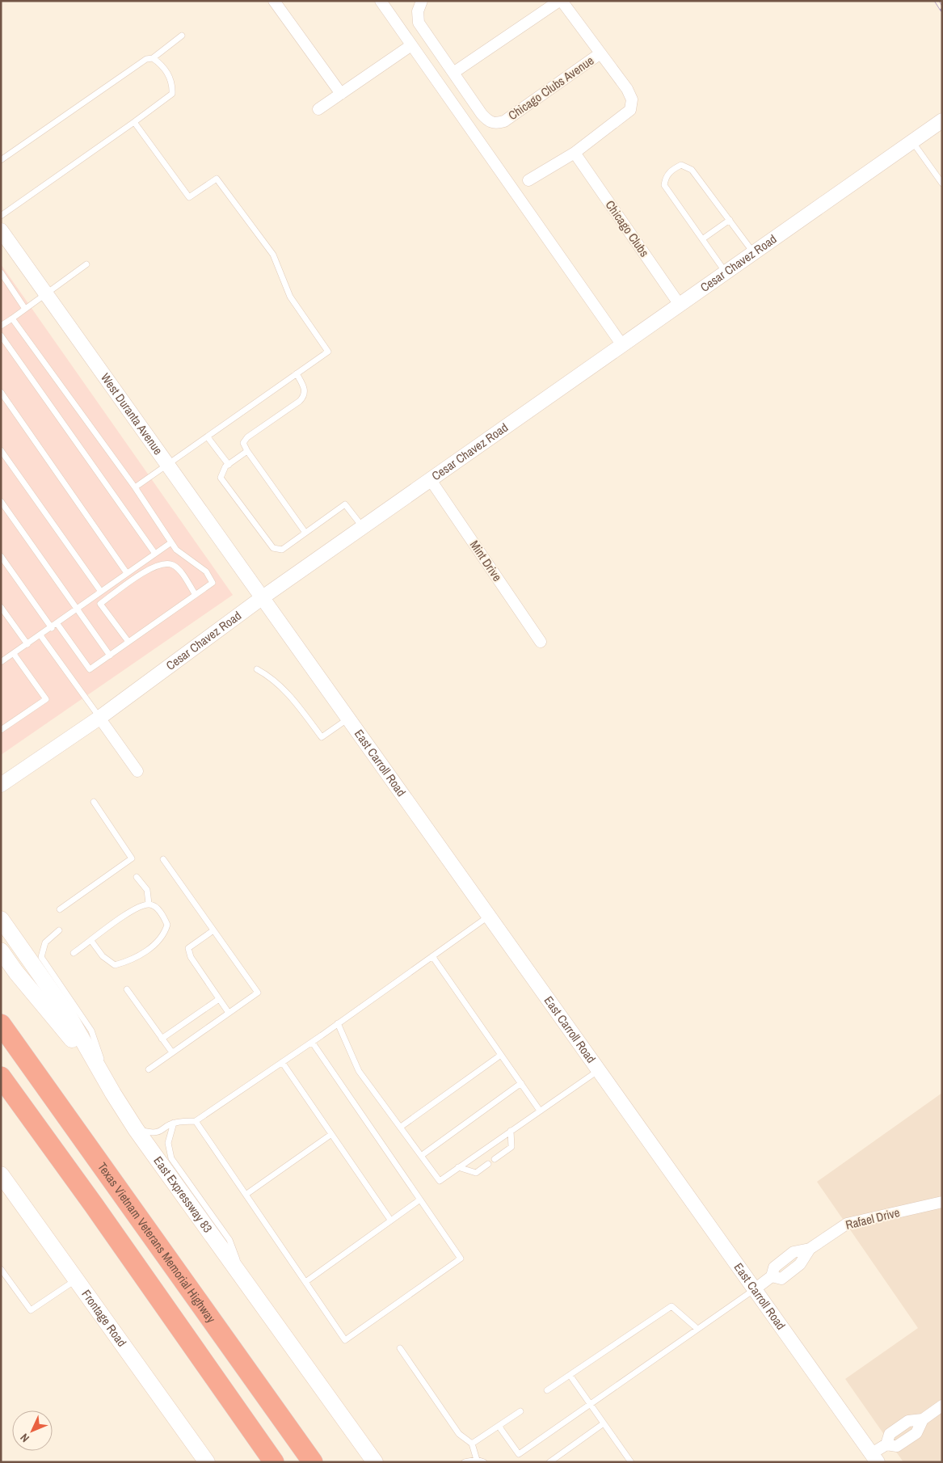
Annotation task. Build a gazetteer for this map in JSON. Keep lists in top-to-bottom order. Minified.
{"streets":{"highway":["Texas Vietnam Veterans Memorial Highway"],"main road":["East Expressway 83","Frontage Road"],"street":["Chicago Clubs Avenue","Chicago Clubs","Cesar Chavez Road","West Duranta Avenue","Mint Drive","East Carroll Road","Rafael Drive"]},"crossings":[["Chicago Clubs Avenue","Chicago Clubs"],["Chicago Clubs","Cesar Chavez Road"],["Cesar Chavez Road","West Duranta Avenue"],["Cesar Chavez Road","Mint Drive"],["Cesar Chavez Road","East Carroll Road"],["West Duranta Avenue","East Carroll Road"],["East Carroll Road","Rafael Drive"]],"north":"bottom left"}
